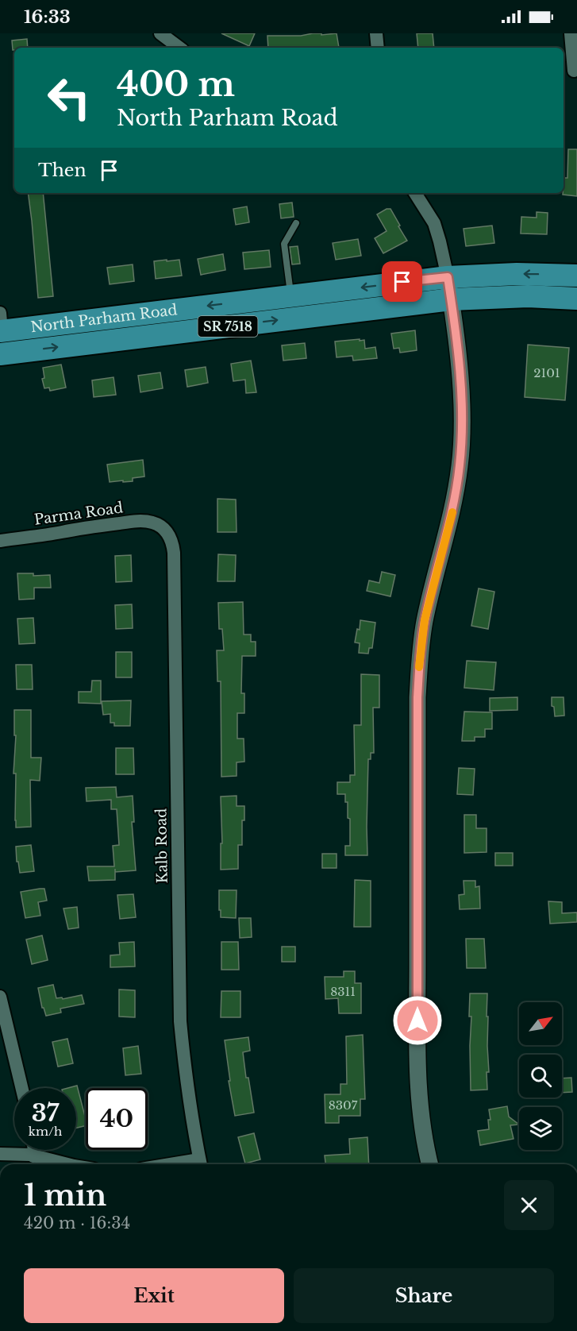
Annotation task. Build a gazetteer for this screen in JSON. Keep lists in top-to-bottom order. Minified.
{"streets":{"highway":["North Parham Road","SR 7518"],"street":["Parma Road","Kalb Road"]},"crossings":[["Parma Road","Kalb Road"]],"house_numbers":["2101","8311","8307"],"north":"top right","page":{"status":"16:33","turn":["400 m","North Parham Road"],"then":"Then","speed":"37 km/h","limit":"40","heading":["1 min","420 m · 16:34"],"buttons":["Exit","Share"]}}
